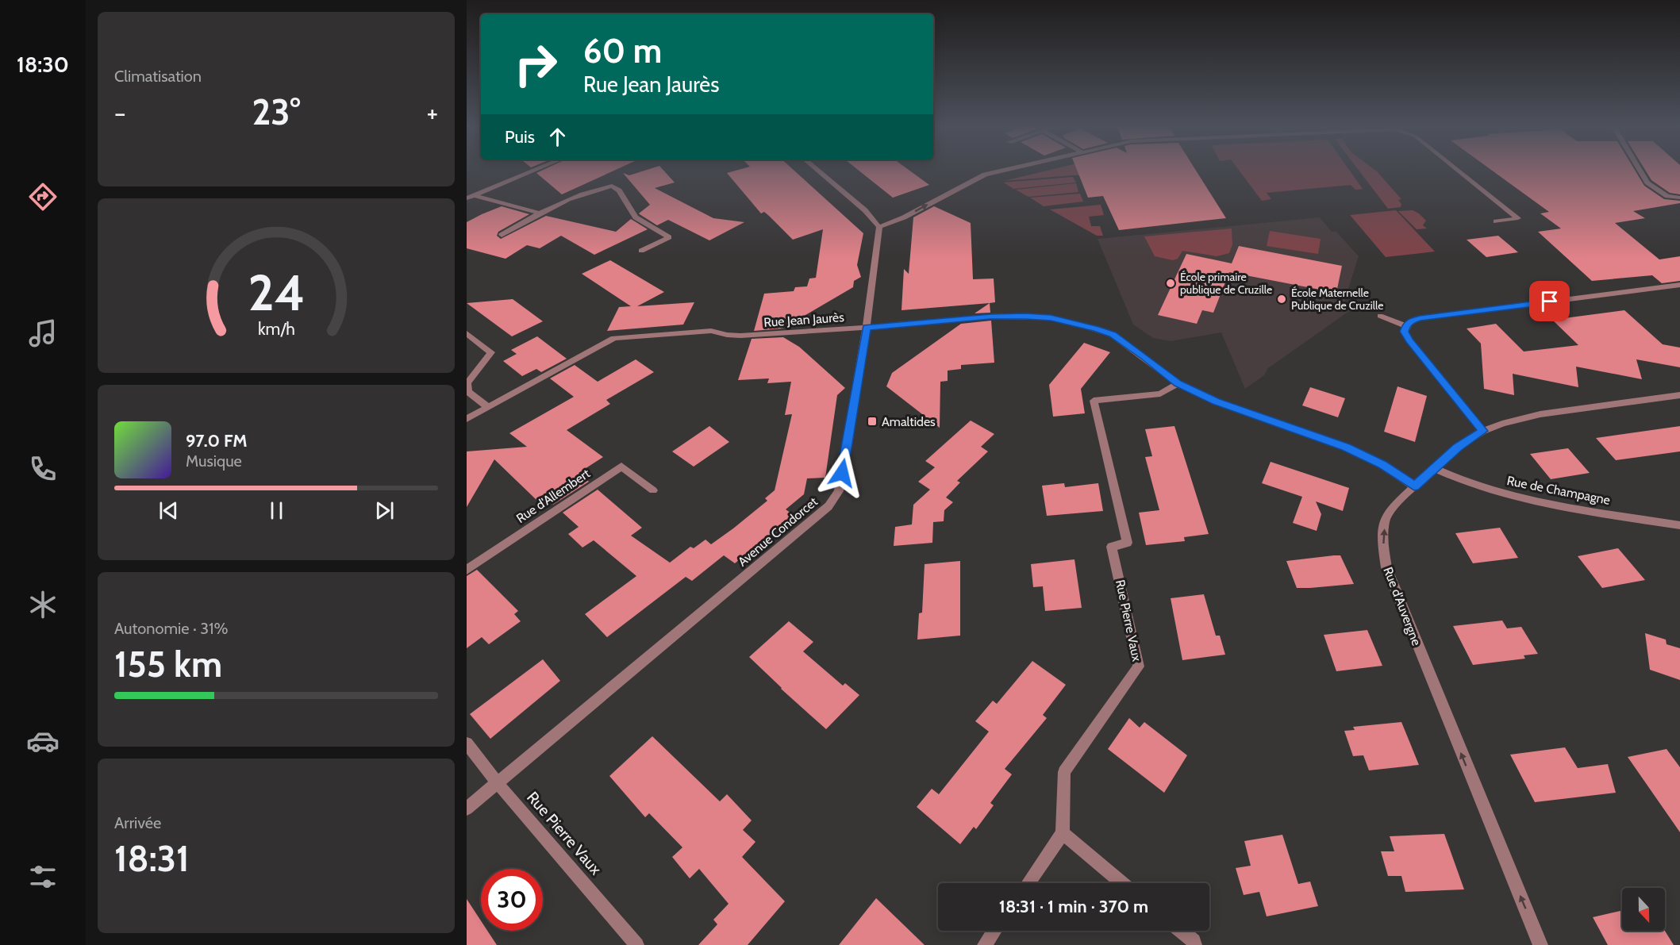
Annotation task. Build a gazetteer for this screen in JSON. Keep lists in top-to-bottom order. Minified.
{"streets":{"street":["Rue Jean Jaurès","Rue de Champagne","Rue d'Allembert","Avenue Condorcet","Rue d'Auvergne","Rue Pierre Vaux"]},"crossings":[["Rue Jean Jaurès","Avenue Condorcet"],["Rue Jean Jaurès","Rue Pierre Vaux"],["Rue de Champagne","Rue d'Auvergne"],["Avenue Condorcet","Rue Pierre Vaux"]],"one_way":["Rue d'Auvergne"],"places":{"other":["École primaire publique de Cruzille","École Maternelle Publique de Cruzille"],"transit":["Amaltides"]},"north":"bottom","page":{"tabs":"18:30","tile":["Climatisation",["Autonomie · 31%","155 km"],["Arrivée","18:31"]],"turn":["60 m","Rue Jean Jaurès"],"heat":["−","23°","+"],"then":"Puis","song":["97.0 FM","Musique"],"limit":"30","trip":"18:31 · 1 min · 370 m","gauge":["24","km/h"]}}
